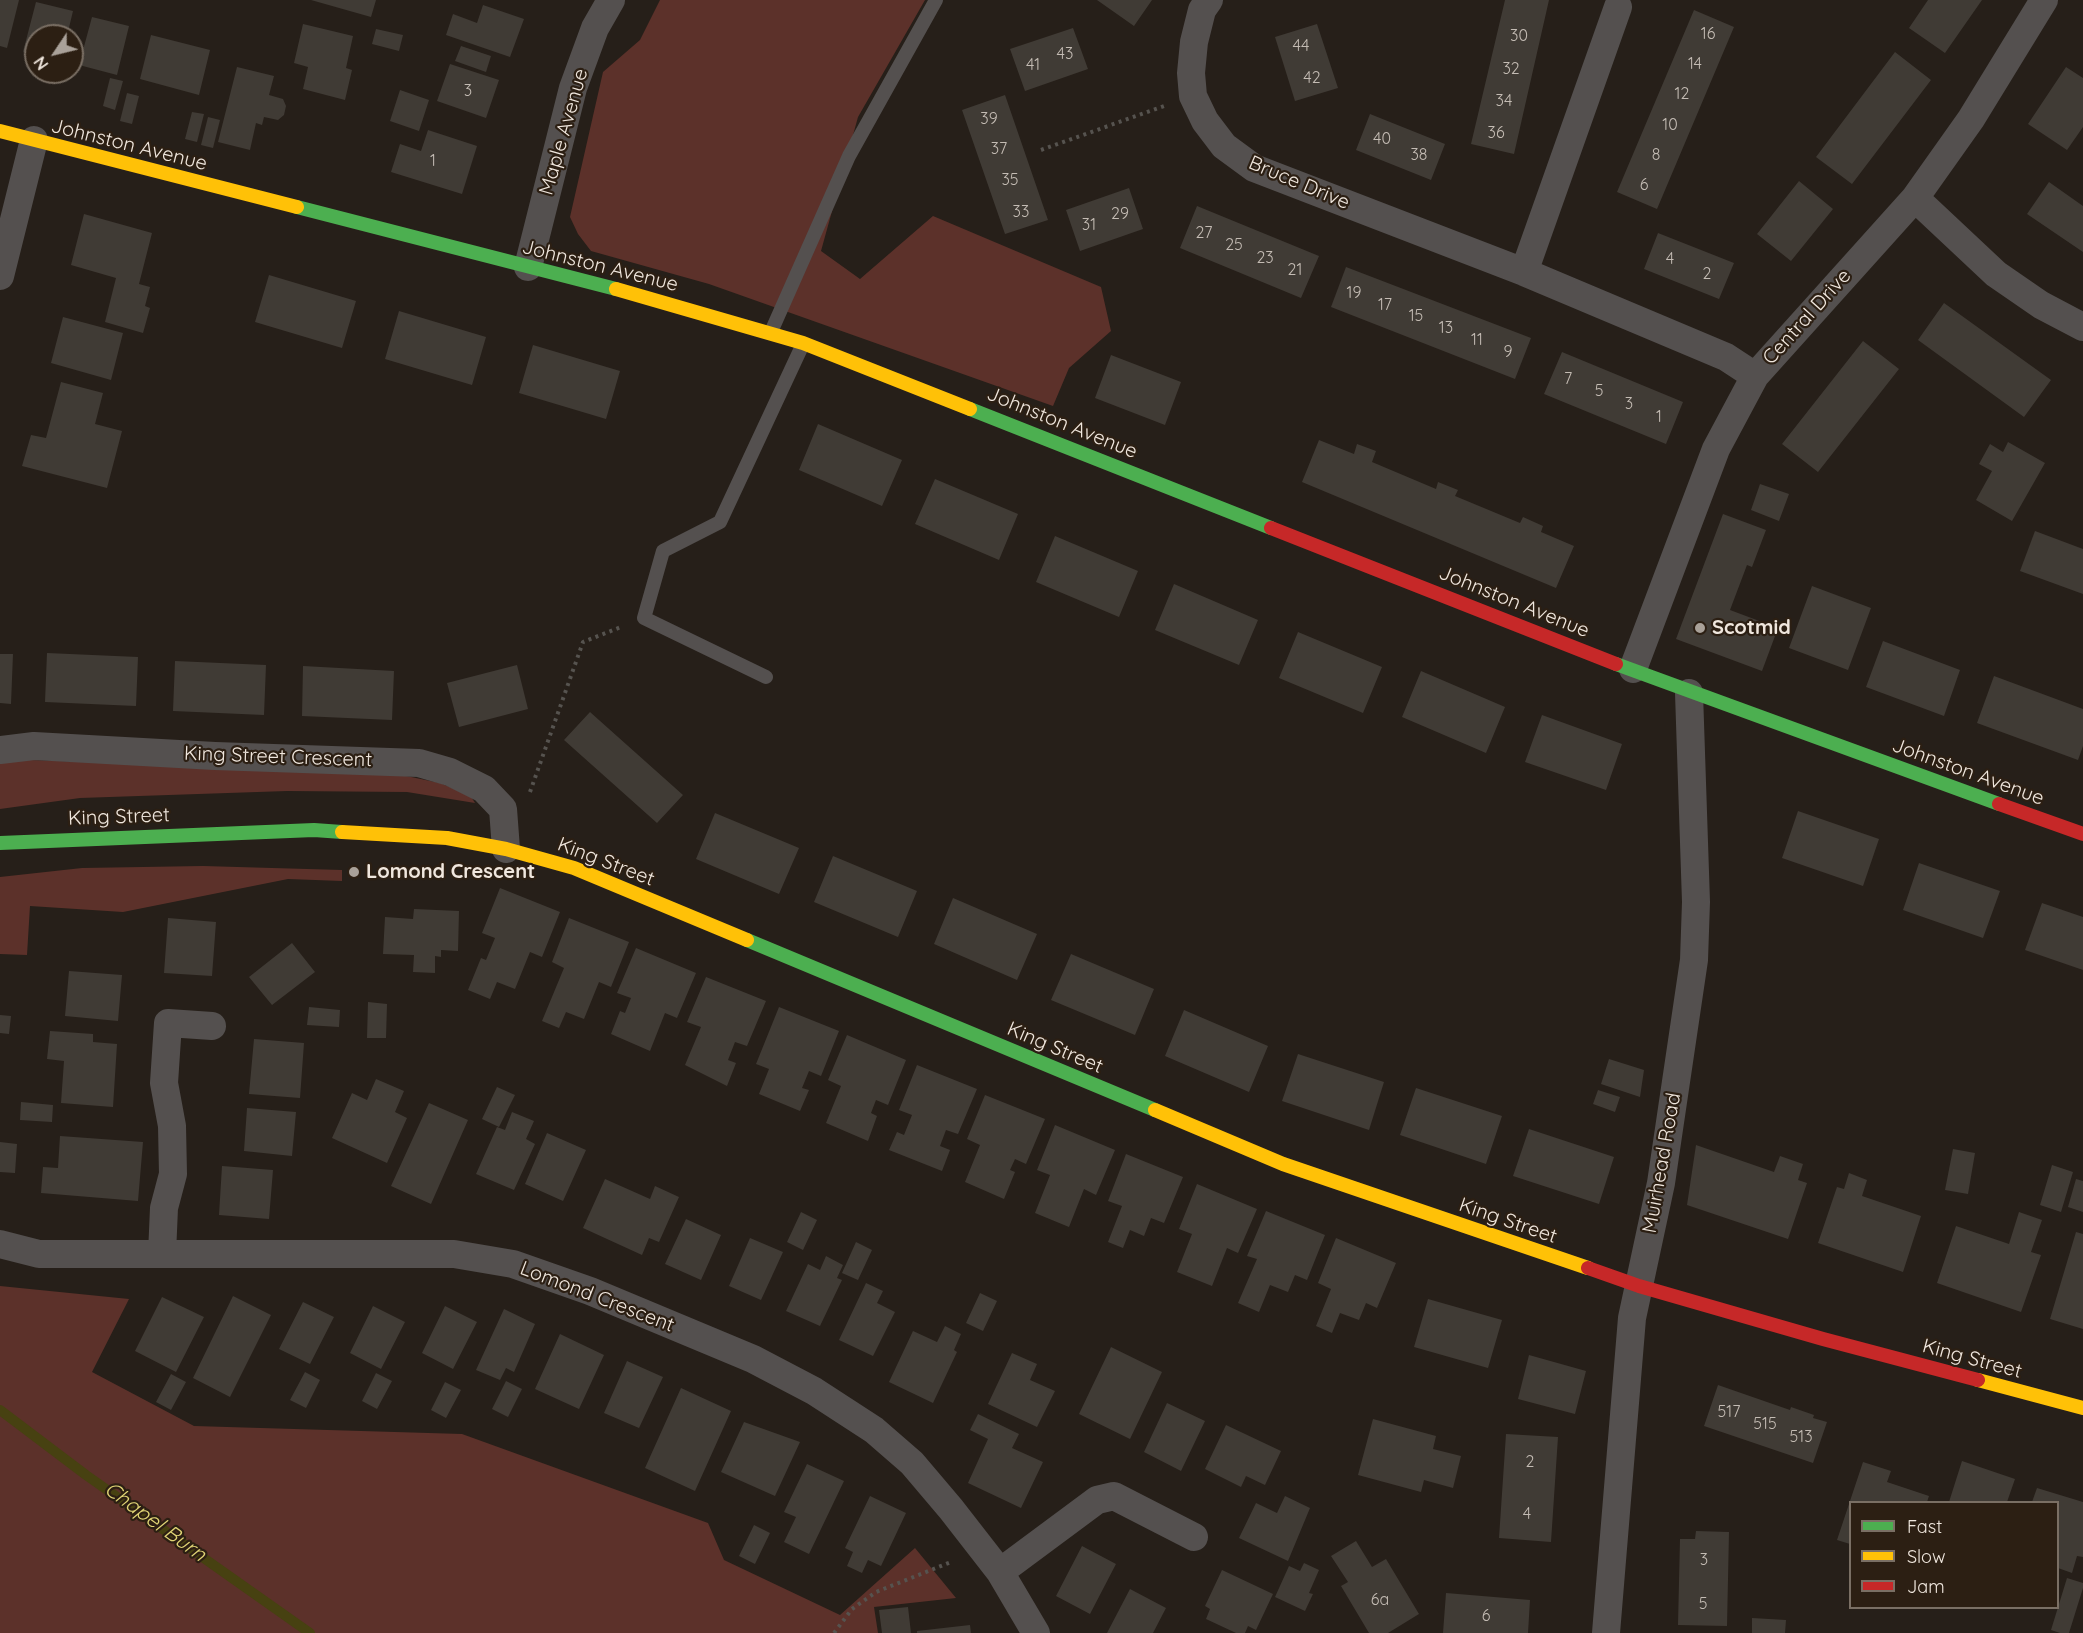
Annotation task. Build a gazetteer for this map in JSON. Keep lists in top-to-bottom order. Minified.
{"streets":{"street":["Maple Avenue","Johnston Avenue","Bruce Drive","Central Drive","King Street Crescent","King Street","Muirhead Road","Lomond Crescent"]},"crossings":[["Maple Avenue","Johnston Avenue"],["Johnston Avenue","Central Drive"],["Johnston Avenue","Muirhead Road"],["Bruce Drive","Central Drive"],["King Street","Muirhead Road"]],"water":["Chapel Burn"],"places":["Scotmid","Lomond Crescent"],"house_numbers":["16","30","44","43","14","41","32","42","3","12","34","39","10","36","40","37","38","8","1","35","6","33","29","31","27","25","23","4","21","2","19","17","15","13","11","9","7","5","3","1","517","515","513","2","4","3","6a","5","6"],"legend":["Fast","Slow","Jam"],"north":"bottom left"}
